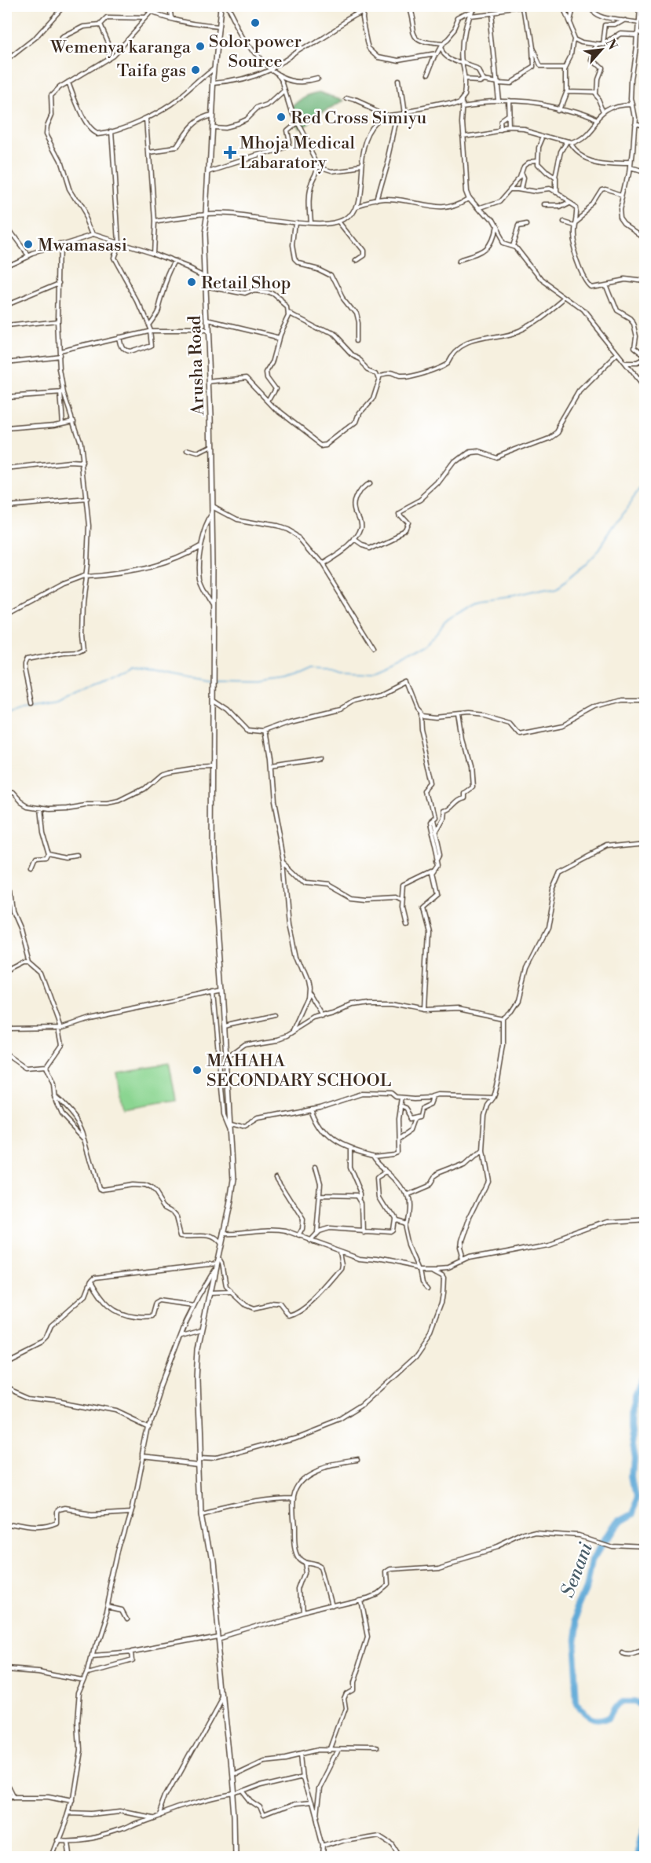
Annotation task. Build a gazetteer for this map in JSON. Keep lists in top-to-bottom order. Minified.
{"streets":{"main road":["Arusha Road"]},"water":["Senani"],"places":{"other":["Solor power Source","Wemenya karanga","Taifa gas","Red Cross Simiyu","Mwamasasi","Retail Shop","MAHAHA SECONDARY SCHOOL"],"health":["Mhoja Medical Labaratory"]},"north":"top right"}
